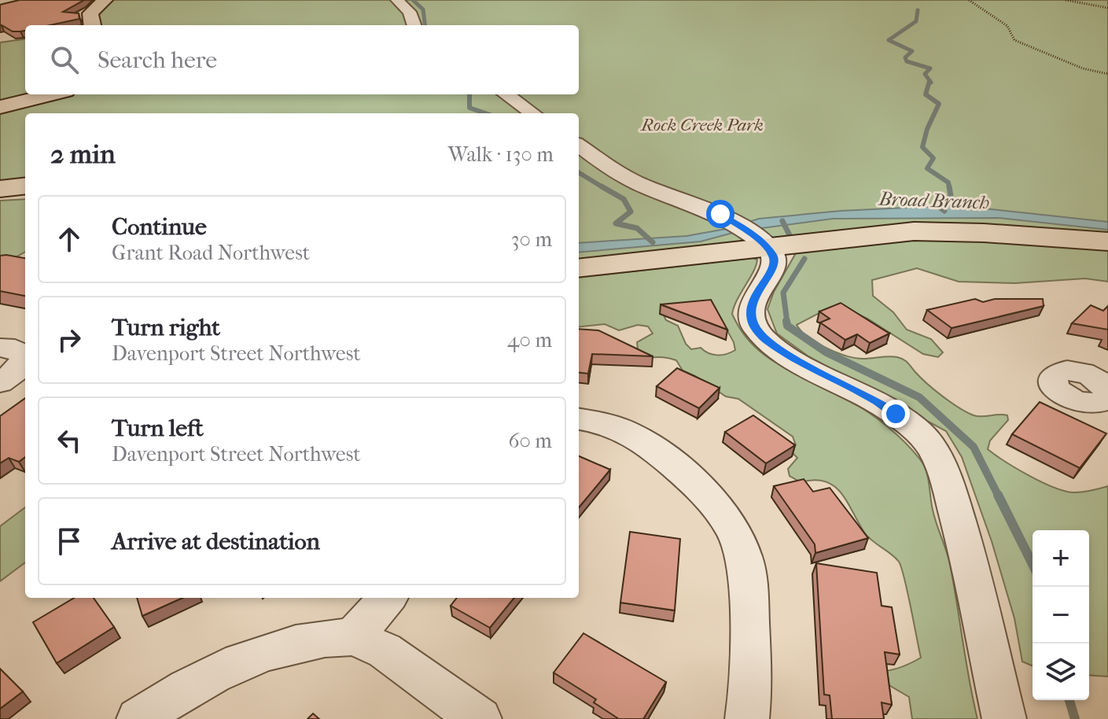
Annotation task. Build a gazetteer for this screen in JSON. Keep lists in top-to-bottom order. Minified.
{"water":["Broad Branch"],"parks":["Rock Creek Park"],"page":{"search":"Search here","heading":["2 min","Walk · 130 m"],"list":[["Continue","Grant Road Northwest","30 m"],["Turn right","Davenport Street Northwest","40 m"],["Turn left","Davenport Street Northwest","60 m"],"Arrive at destination"],"map_buttons":["+","−"]}}
